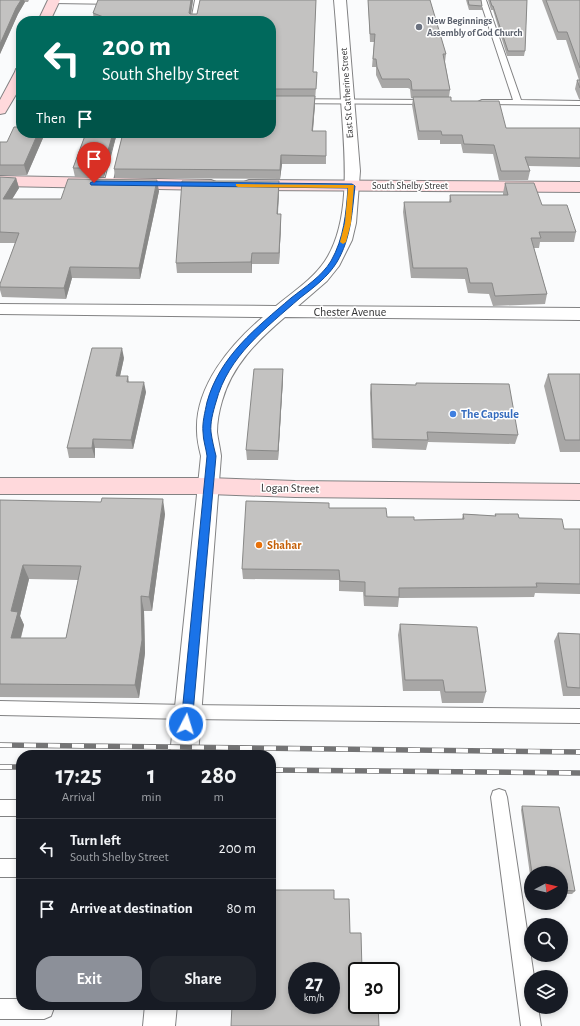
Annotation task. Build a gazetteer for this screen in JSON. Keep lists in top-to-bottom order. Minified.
{"streets":{"main road":["South Shelby Street","Logan Street"],"street":["East St Catherine Street","Chester Avenue"]},"crossings":[["East St Catherine Street","South Shelby Street"],["East St Catherine Street","Chester Avenue"],["East St Catherine Street","Logan Street"]],"places":["New Beginnings Assembly of God Church","The Capsule","Shahar"],"north":"right","page":{"turn":["200 m","South Shelby Street"],"then":"Then","eta":["17:25","Arrival","1","min","280","m"],"list":[{"name":"Turn left","note":"South Shelby Street","value":"200 m"},{"name":"Arrive at destination","value":"80 m"}],"buttons":["Exit","Share"],"speed":"27 km/h","limit":"30"}}
